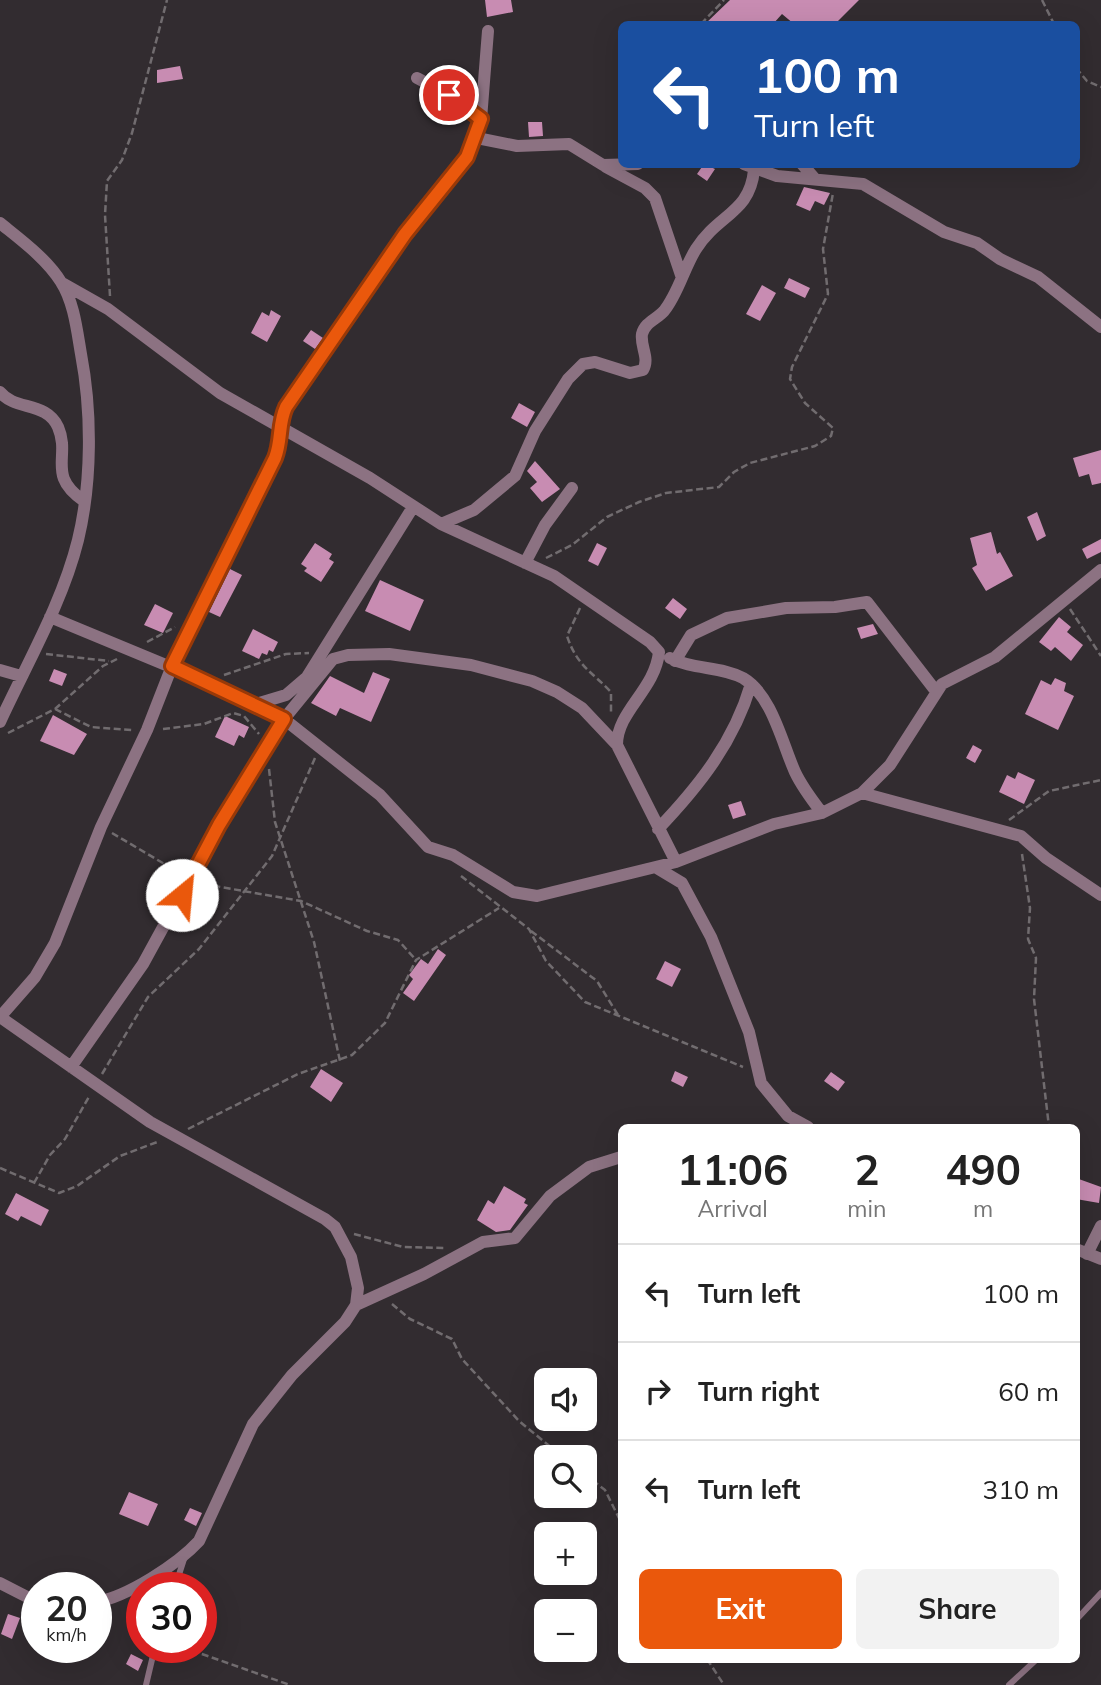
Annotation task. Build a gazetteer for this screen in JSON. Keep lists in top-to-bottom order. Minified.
{"page":{"turn":["100 m","Turn left"],"eta":["11:06","Arrival","2","min","490","m"],"list":[{"name":"Turn left","value":"100 m"},{"name":"Turn right","value":"60 m"},{"name":"Turn left","value":"310 m"}],"map_buttons":["+","−"],"buttons":["Exit","Share"],"speed":"20 km/h","limit":"30"}}
